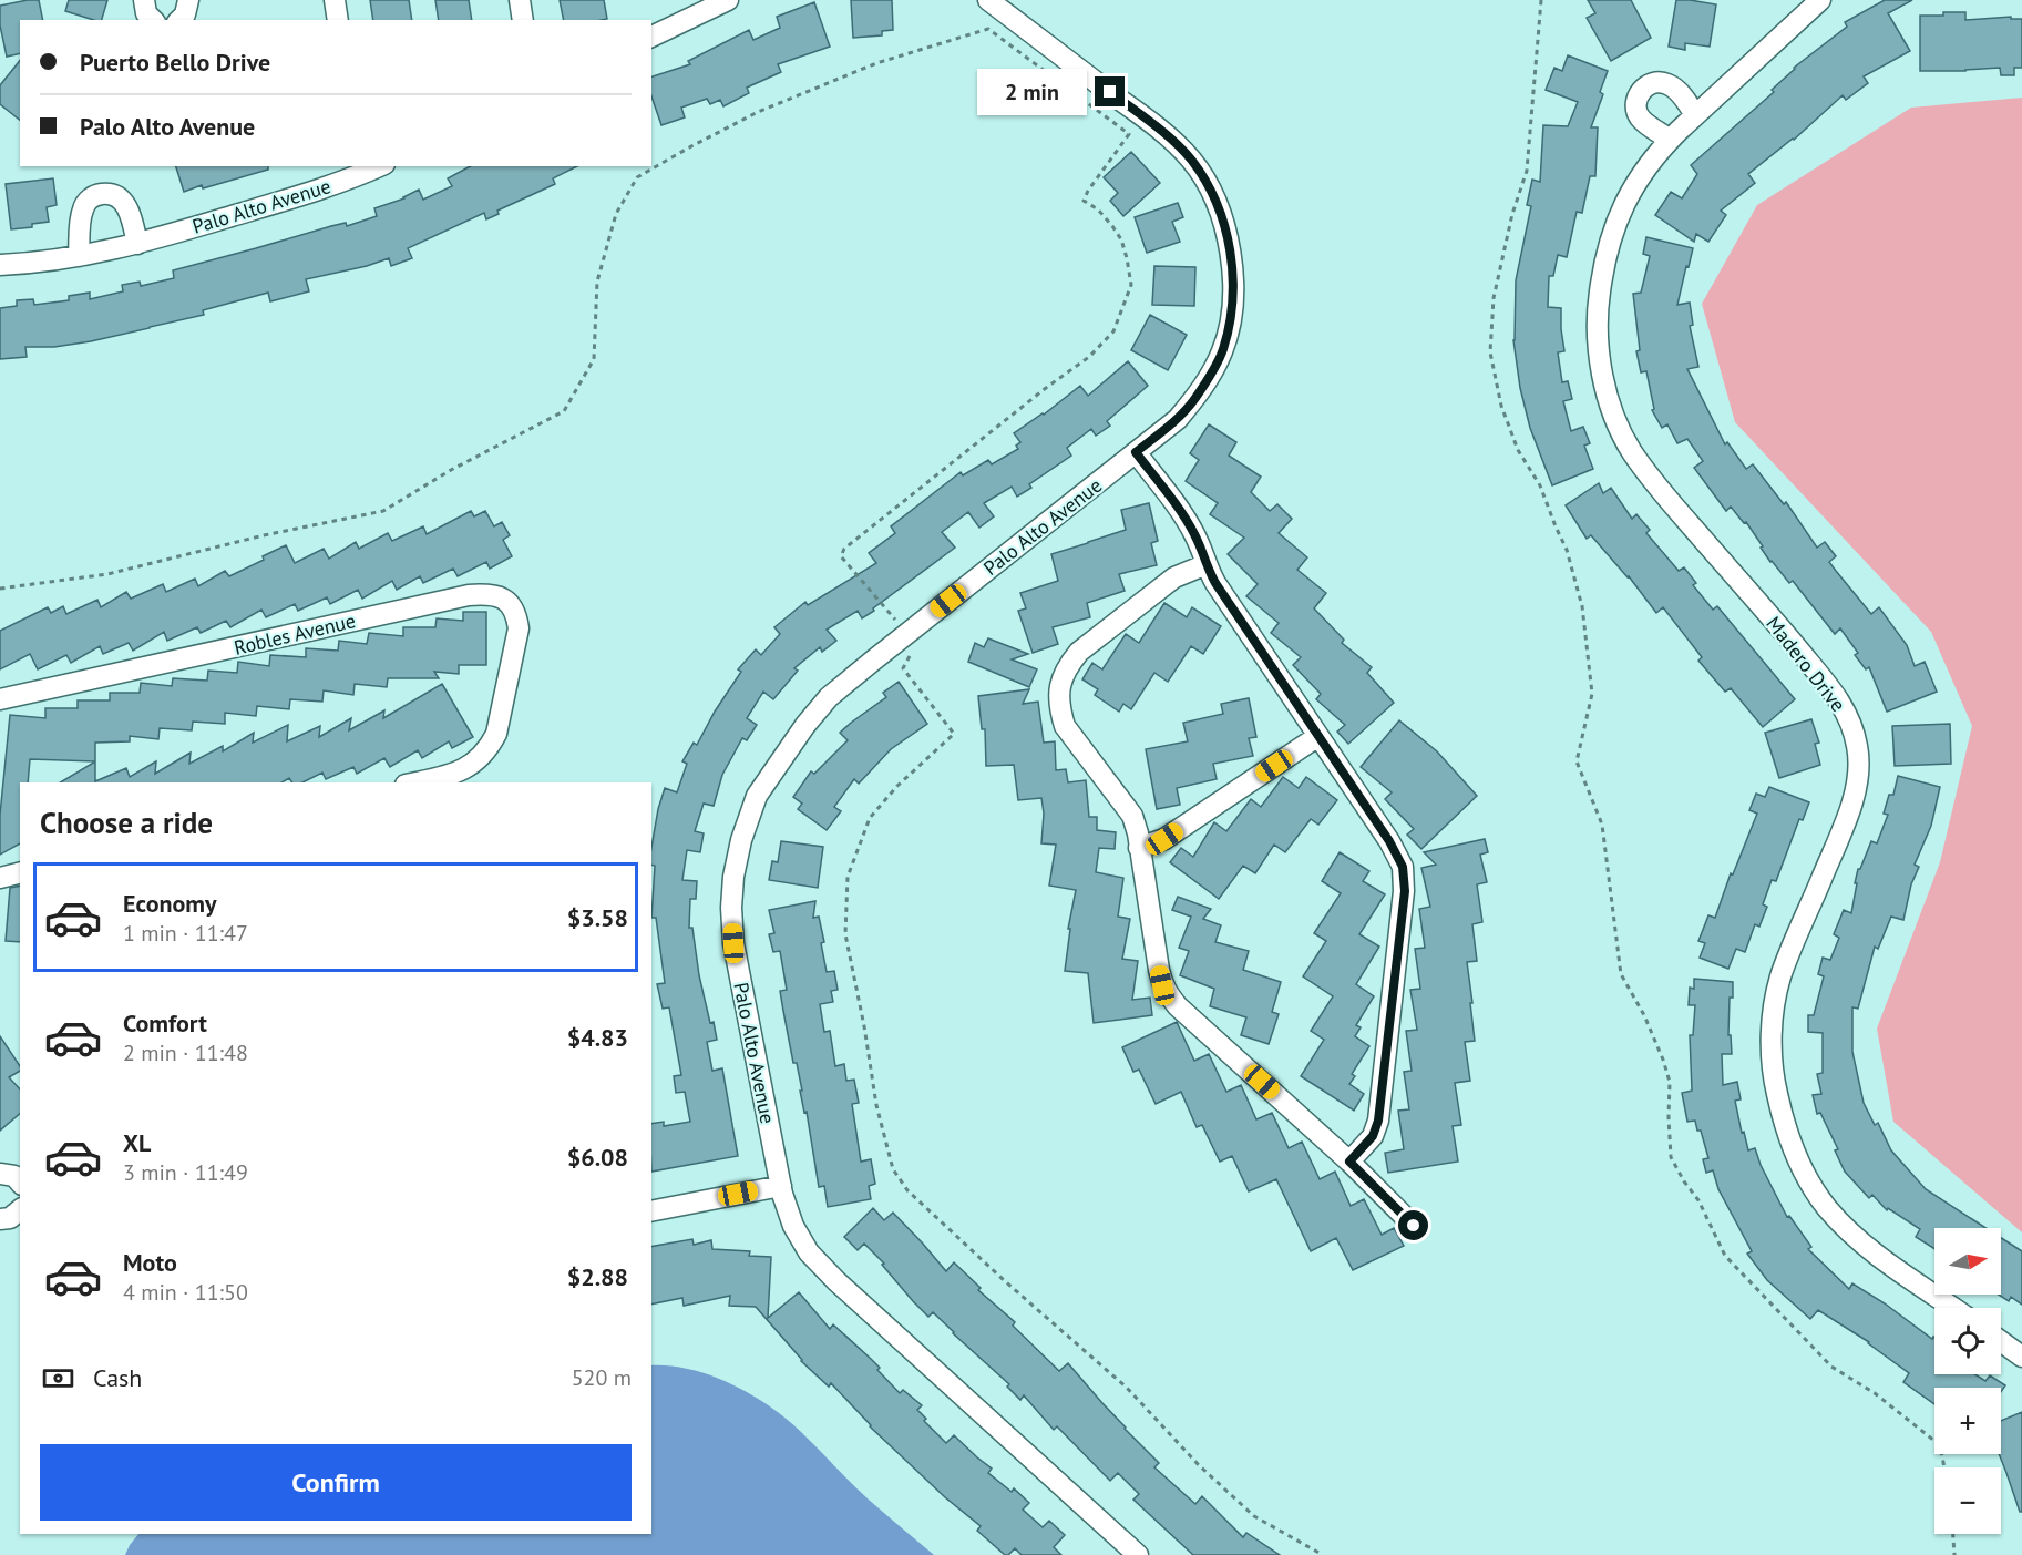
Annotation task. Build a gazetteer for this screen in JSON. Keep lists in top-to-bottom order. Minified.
{"streets":{"street":["Palo Alto Avenue","Robles Avenue","Madero Drive"]},"north":"right","page":{"banner":["Puerto Bello Drive","Palo Alto Avenue"],"bubble":"2 min","heading":"Choose a ride","list":[{"name":"Economy","note":"1 min · 11:47","value":"$3.58"},{"name":"Comfort","note":"2 min · 11:48","value":"$4.83"},{"name":"XL","note":"3 min · 11:49","value":"$6.08"},{"name":"Moto","note":"4 min · 11:50","value":"$2.88"}],"map_buttons":["+","−"],"pay":["Cash","520 m"],"buttons":"Confirm"}}
